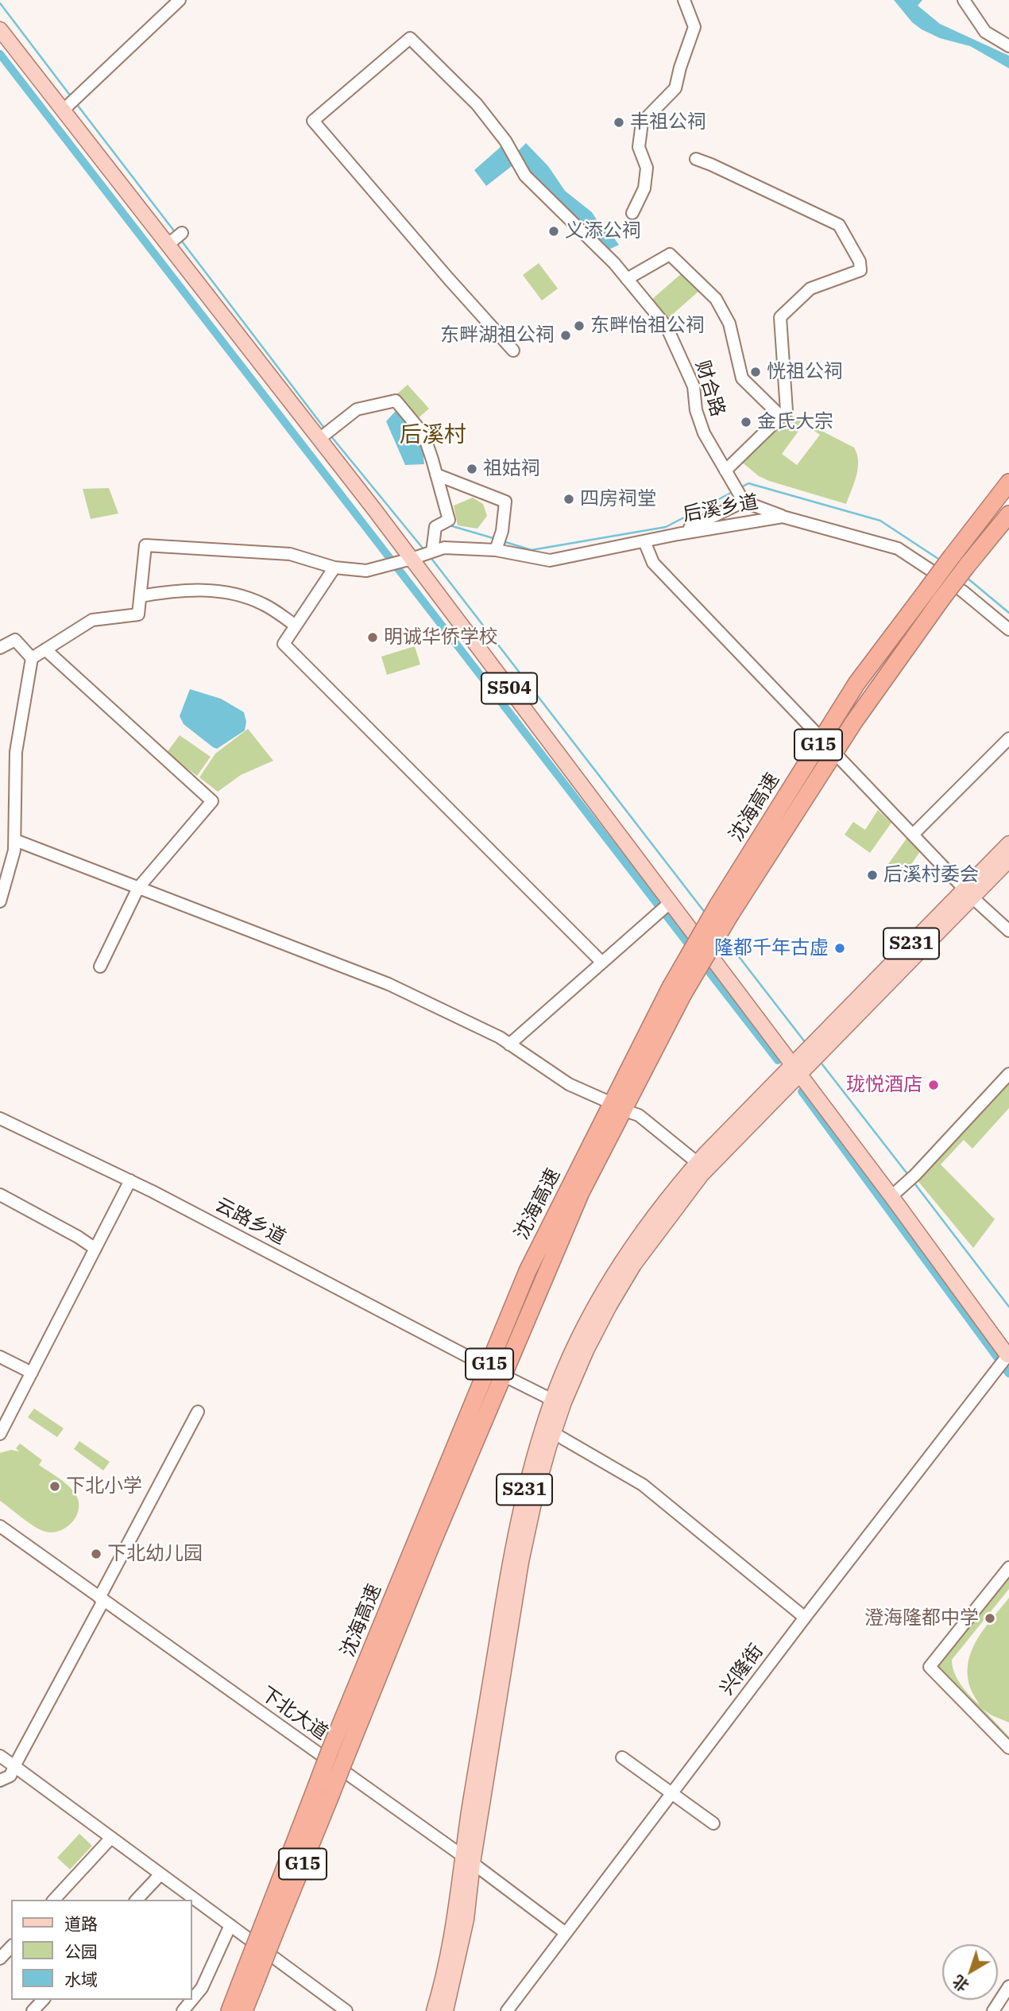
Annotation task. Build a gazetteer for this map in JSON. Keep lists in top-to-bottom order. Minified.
{"streets":{"highway":["G15","沈海高速"],"main road":["S504","S231"],"street":["财合路","后溪乡道","云路乡道","兴隆街","下北大道"]},"crossings":[["后溪乡道","S504"],["S504","S231"],["S504","兴隆街"],["S231","下北大道"],["兴隆街","下北大道"]],"districts":["后溪村"],"places":["丰祖公祠","义添公祠","东畔怡祖公祠","东畔湖祖公祠","恍祖公祠","金氏大宗","祖姑祠","四房祠堂","明诚华侨学校","后溪村委会","隆都千年古虚","珑悦酒店","下北小学","下北幼儿园","澄海隆都中学"],"legend":["道路","公园","水域"],"north":"bottom left"}
